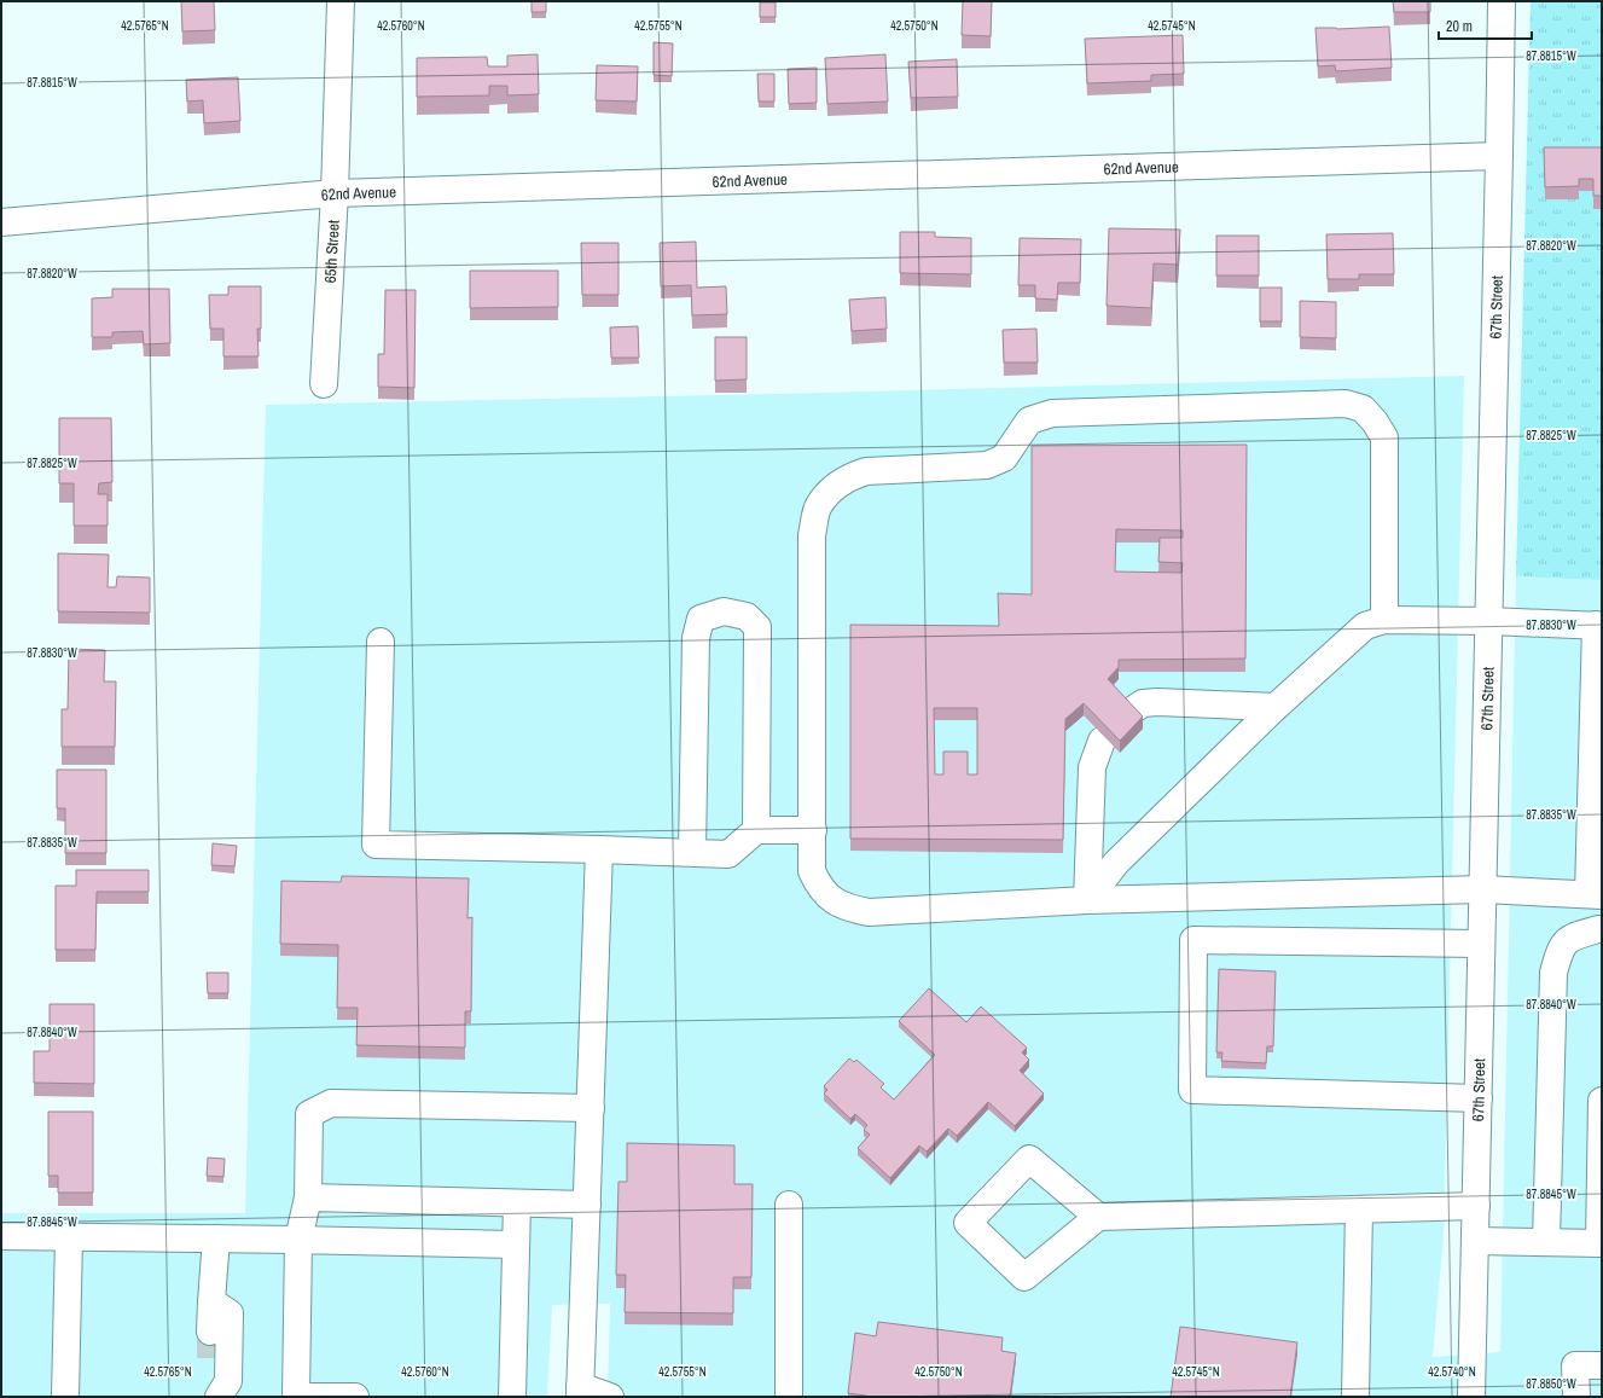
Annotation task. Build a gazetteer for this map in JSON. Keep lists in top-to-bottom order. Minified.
{"streets":{"street":["62nd Avenue","65th Street","67th Street"]},"crossings":[["62nd Avenue","65th Street"],["62nd Avenue","67th Street"]],"scale_bar":"20 m","coordinates":["42.5765°N","42.5760°N","42.5755°N","42.5750°N","42.5745°N","87.8815°W","87.8820°W","87.8825°W","87.8830°W","87.8835°W","87.8840°W","87.8845°W","42.5740°N","87.8850°W"]}
